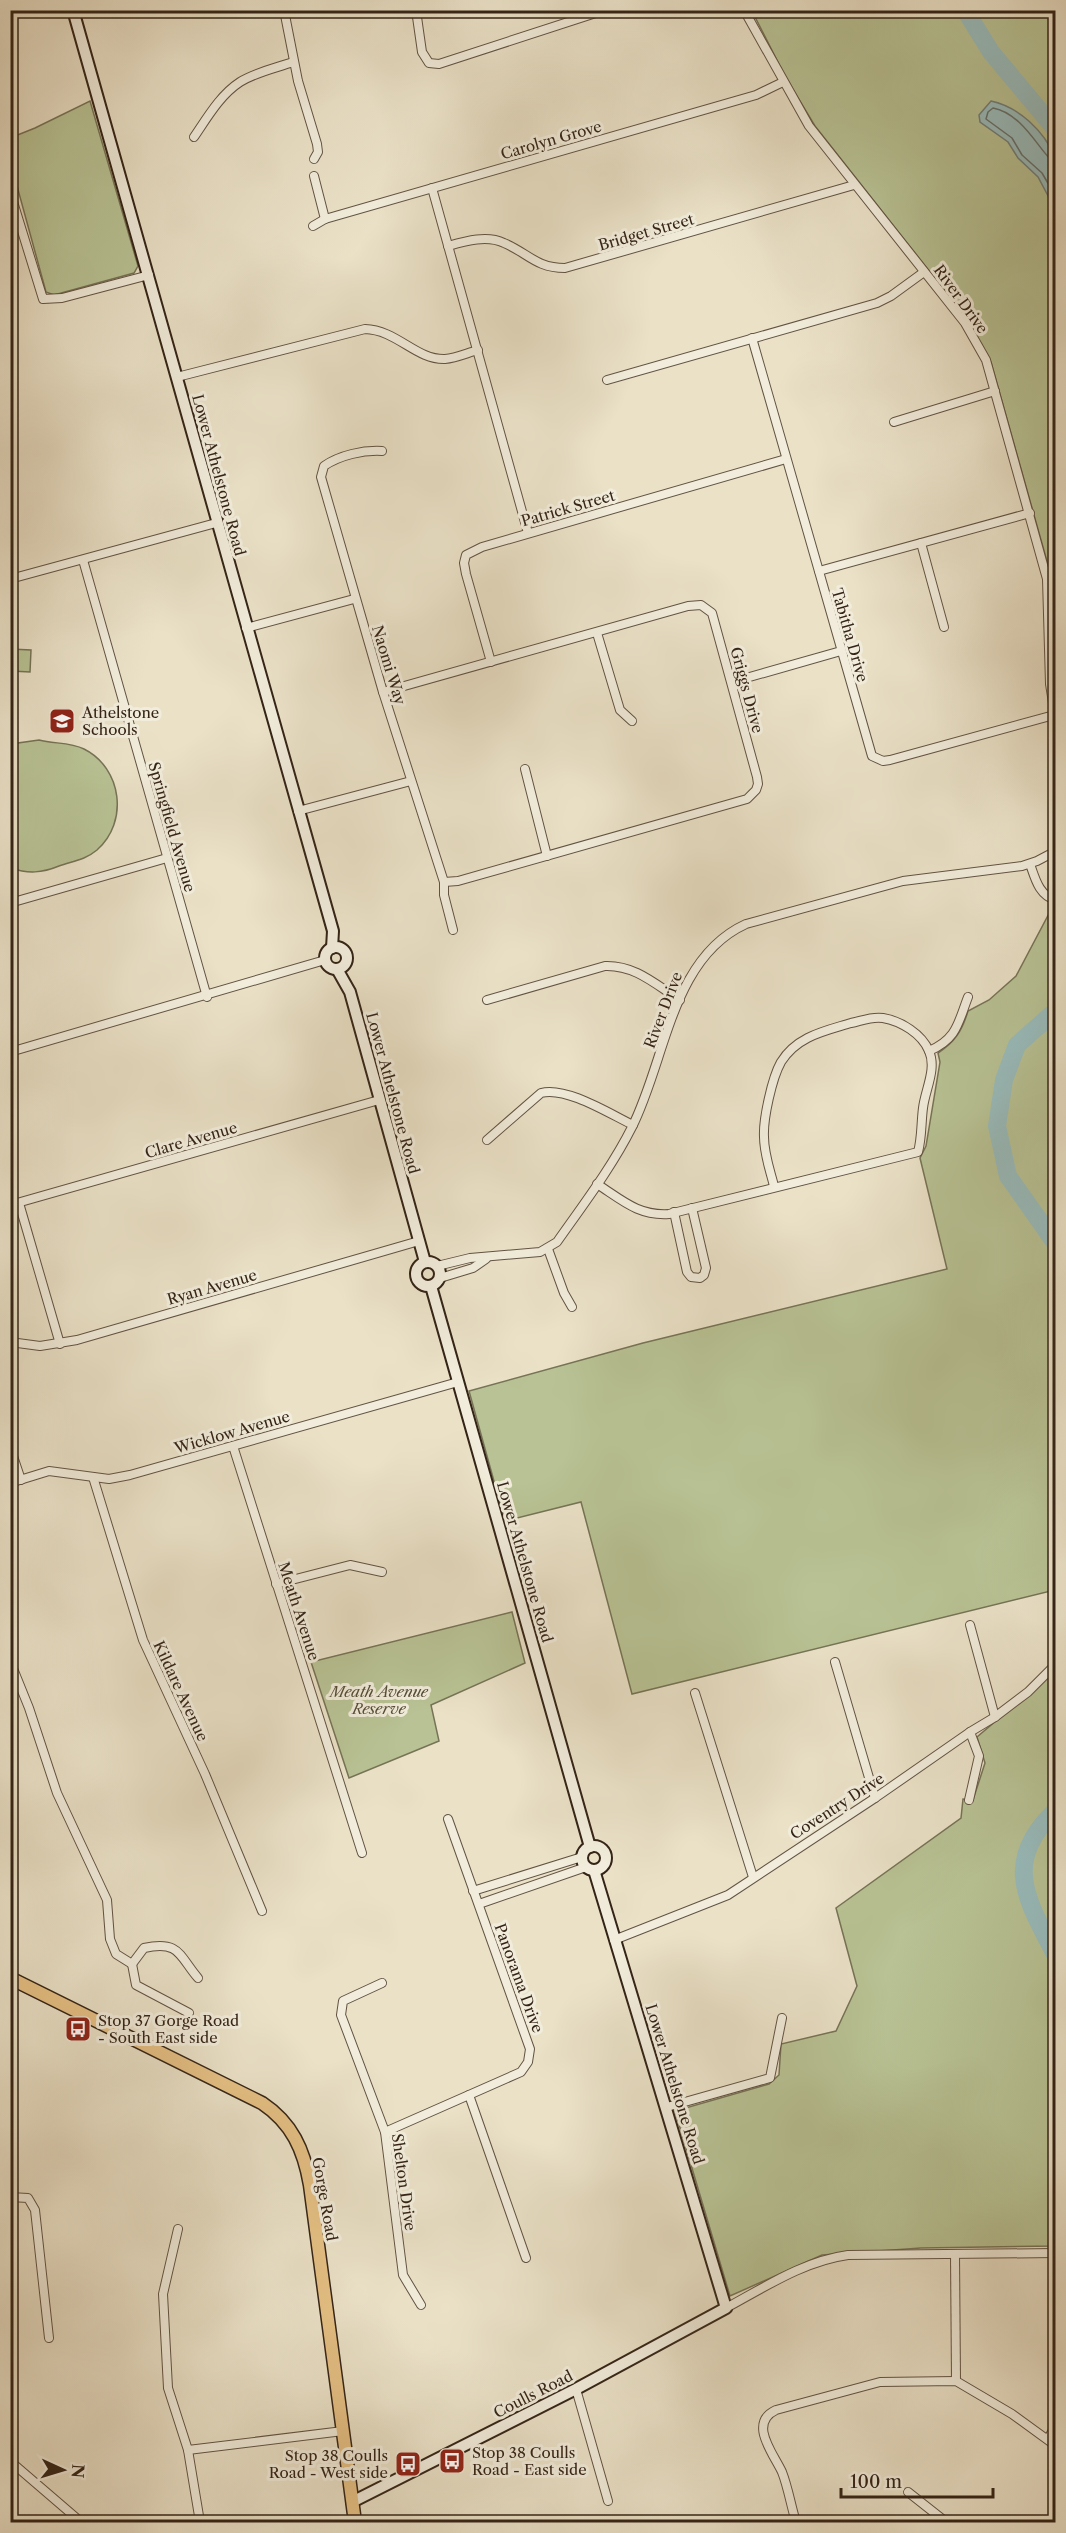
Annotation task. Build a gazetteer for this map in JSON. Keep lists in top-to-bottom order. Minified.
{"streets":{"main road":["Gorge Road"],"street":["Carolyn Grove","Bridget Street","River Drive","Lower Athelstone Road","Patrick Street","Tabitha Drive","Naomi Way","Griggs Drive","Springfield Avenue","Clare Avenue","Ryan Avenue","Wicklow Avenue","Meath Avenue","Kildare Avenue","Coventry Drive","Panorama Drive","Shelton Drive","Coulls Road"]},"crossings":[["Carolyn Grove","River Drive"],["Bridget Street","River Drive"],["River Drive","Tabitha Drive"],["Lower Athelstone Road","Clare Avenue"],["Lower Athelstone Road","Ryan Avenue"],["Lower Athelstone Road","Wicklow Avenue"],["Lower Athelstone Road","Coventry Drive"],["Lower Athelstone Road","Coulls Road"],["Patrick Street","Tabitha Drive"],["Patrick Street","Griggs Drive"],["Naomi Way","Griggs Drive"],["Wicklow Avenue","Meath Avenue"],["Wicklow Avenue","Kildare Avenue"],["Panorama Drive","Shelton Drive"],["Gorge Road","Coulls Road"]],"parks":["Meath Avenue Reserve"],"places":{"school or university":["Athelstone Schools"],"bus stop":["Stop 37 Gorge Road - South East side","Stop 38 Coulls Road - East side","Stop 38 Coulls Road - West side"]},"scale_bar":"100 m","north":"right"}
